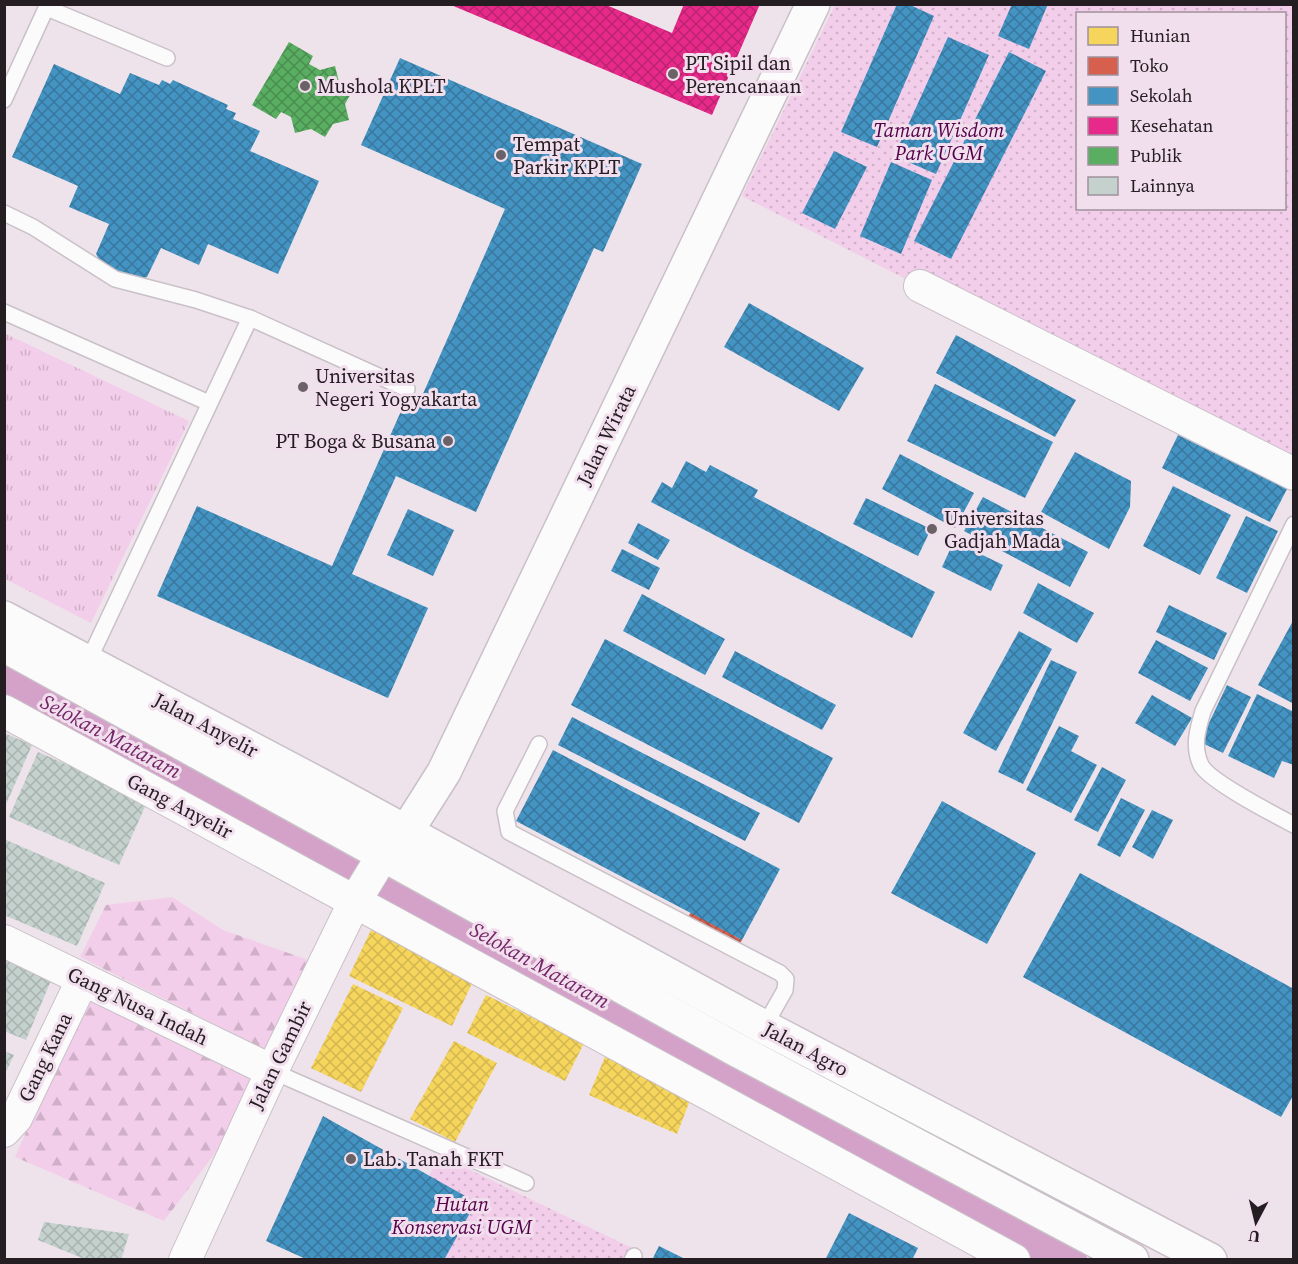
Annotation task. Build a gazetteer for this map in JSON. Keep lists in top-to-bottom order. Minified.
{"streets":{"main road":["Jalan Wirata","Jalan Anyelir","Jalan Agro"],"street":["Gang Anyelir","Gang Nusa Indah","Jalan Gambir","Gang Kana"]},"crossings":[["Jalan Wirata","Jalan Anyelir"],["Jalan Wirata","Jalan Agro"],["Jalan Wirata","Jalan Gambir"],["Jalan Anyelir","Jalan Agro"],["Jalan Anyelir","Jalan Gambir"],["Gang Anyelir","Jalan Gambir"],["Gang Nusa Indah","Jalan Gambir"],["Gang Nusa Indah","Gang Kana"],["Jalan Agro","Jalan Gambir"]],"water":["Selokan Mataram"],"parks":["Taman Wisdom Park UGM","Hutan Konservasi UGM"],"places":["PT Sipil dan Perencanaan","Mushola KPLT","Tempat Parkir KPLT","Universitas Negeri Yogyakarta","PT Boga & Busana","Universitas Gadjah Mada","Lab. Tanah FKT"],"legend":["Hunian","Toko","Sekolah","Kesehatan","Publik","Lainnya"],"north":"bottom"}
